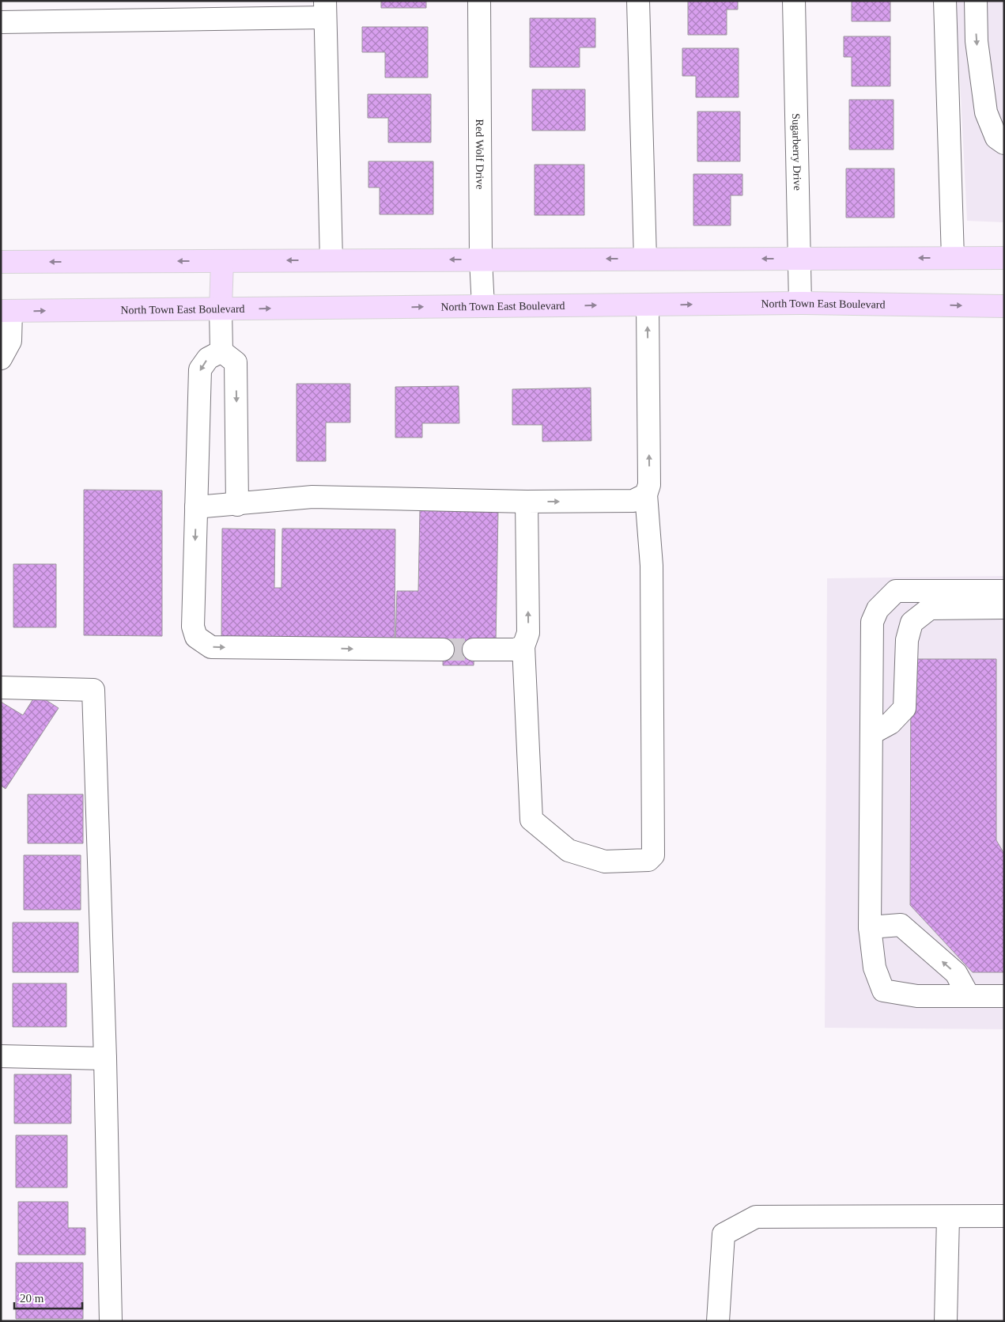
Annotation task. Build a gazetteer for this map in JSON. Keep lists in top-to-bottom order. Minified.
{"streets":{"main road":["North Town East Boulevard"],"street":["Sugarberry Drive","Red Wolf Drive"]},"crossings":[["Sugarberry Drive","North Town East Boulevard"],["Red Wolf Drive","North Town East Boulevard"]],"scale_bar":"20 m"}
